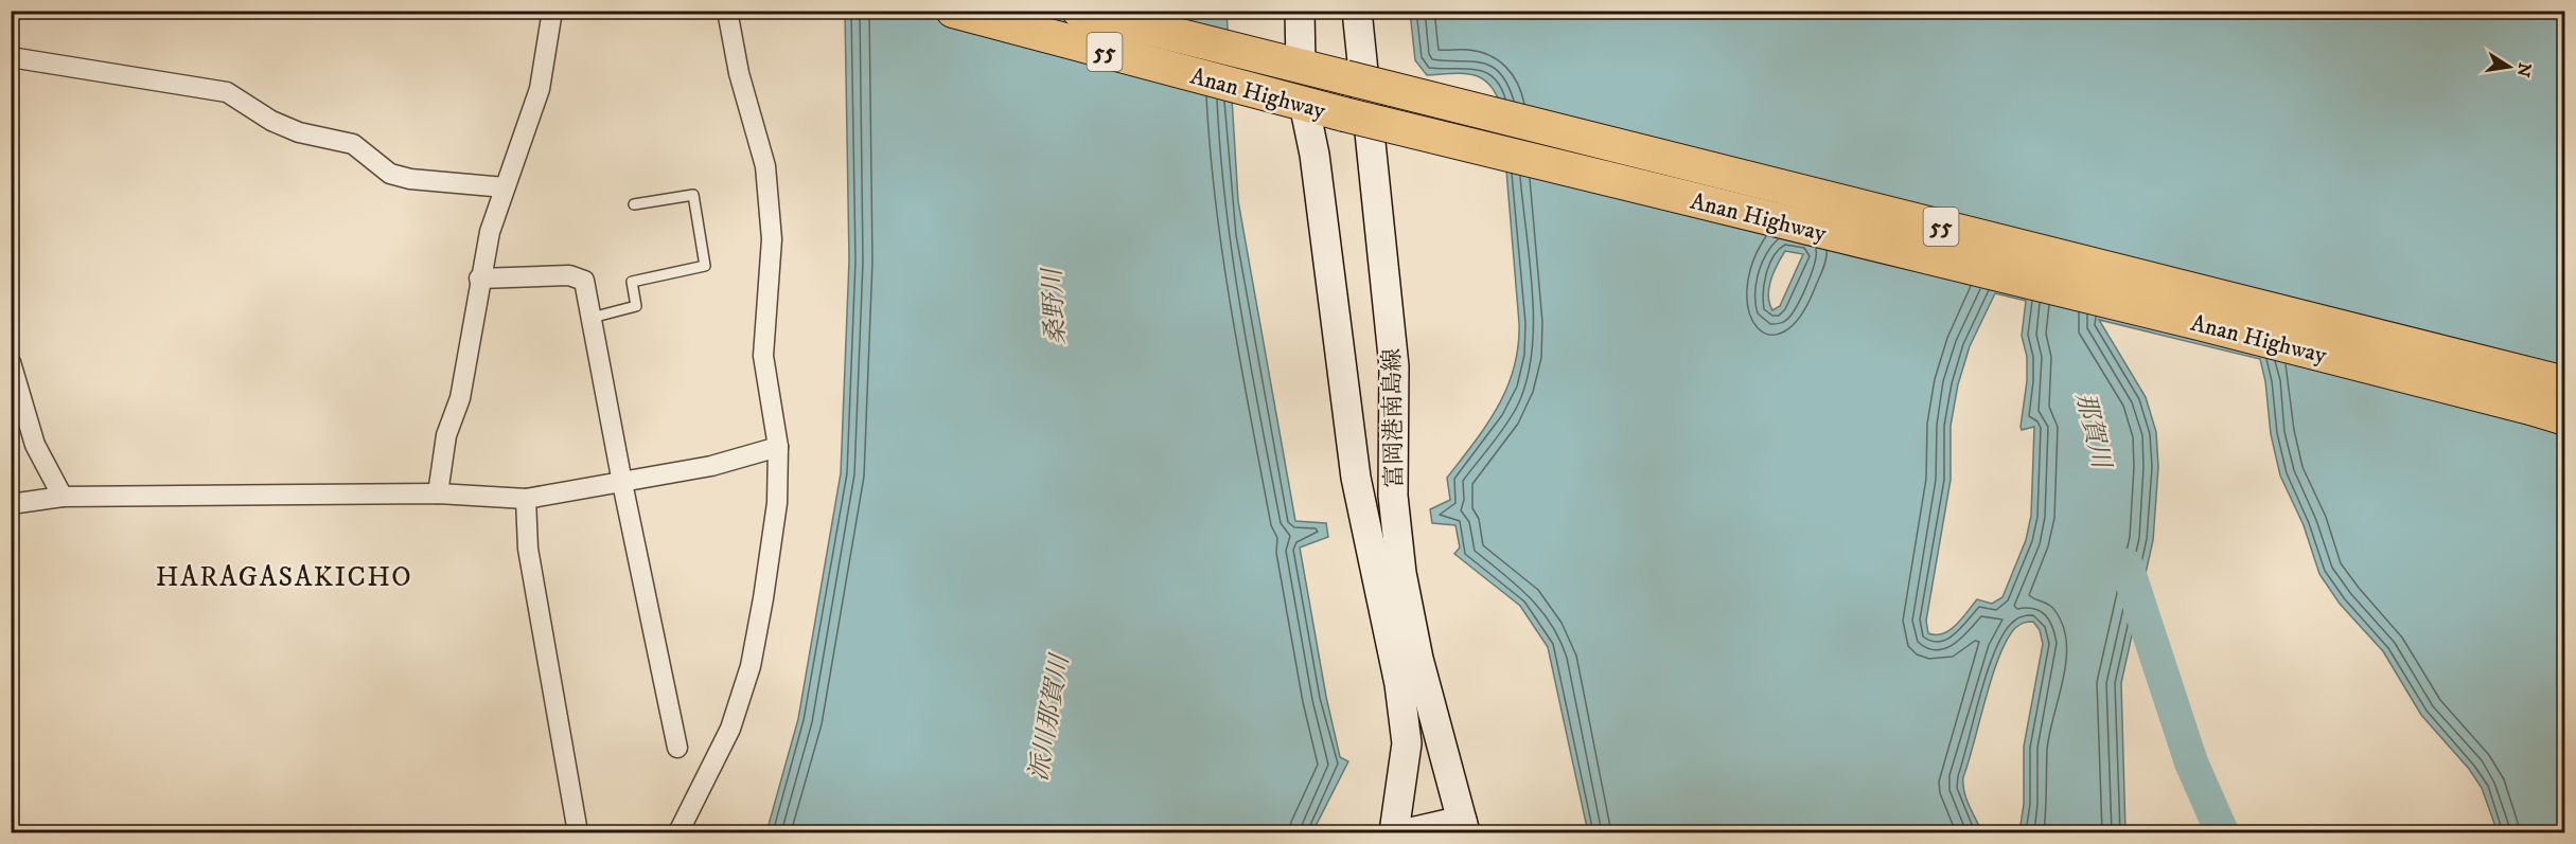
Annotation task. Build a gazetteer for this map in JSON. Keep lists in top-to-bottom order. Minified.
{"streets":{"highway":["55","Anan Highway"],"main road":["富岡港南島線"]},"districts":["HARAGASAKICHO"],"water":["桑野川","那賀川","派川那賀川"],"north":"right"}
